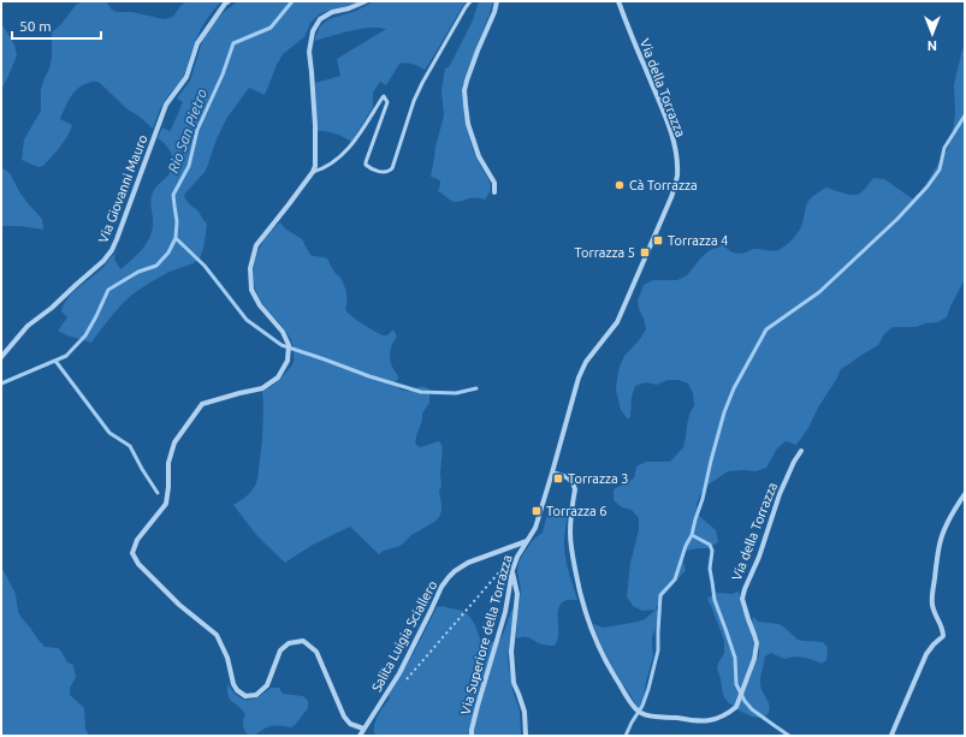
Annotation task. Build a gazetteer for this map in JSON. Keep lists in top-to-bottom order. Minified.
{"streets":{"street":["Via della Torrazza","Via Giovanni Mauro","Via Superiore della Torrazza","Salita Luigia Sciallero"]},"crossings":[["Via della Torrazza","Via Superiore della Torrazza"],["Via della Torrazza","Salita Luigia Sciallero"],["Via Superiore della Torrazza","Salita Luigia Sciallero"]],"water":["Rio San Pietro"],"places":{"other":["Cà Torrazza"],"transit":["Torrazza 4","Torrazza 5","Torrazza 3","Torrazza 6"]},"scale_bar":"50 m","north":"bottom"}
